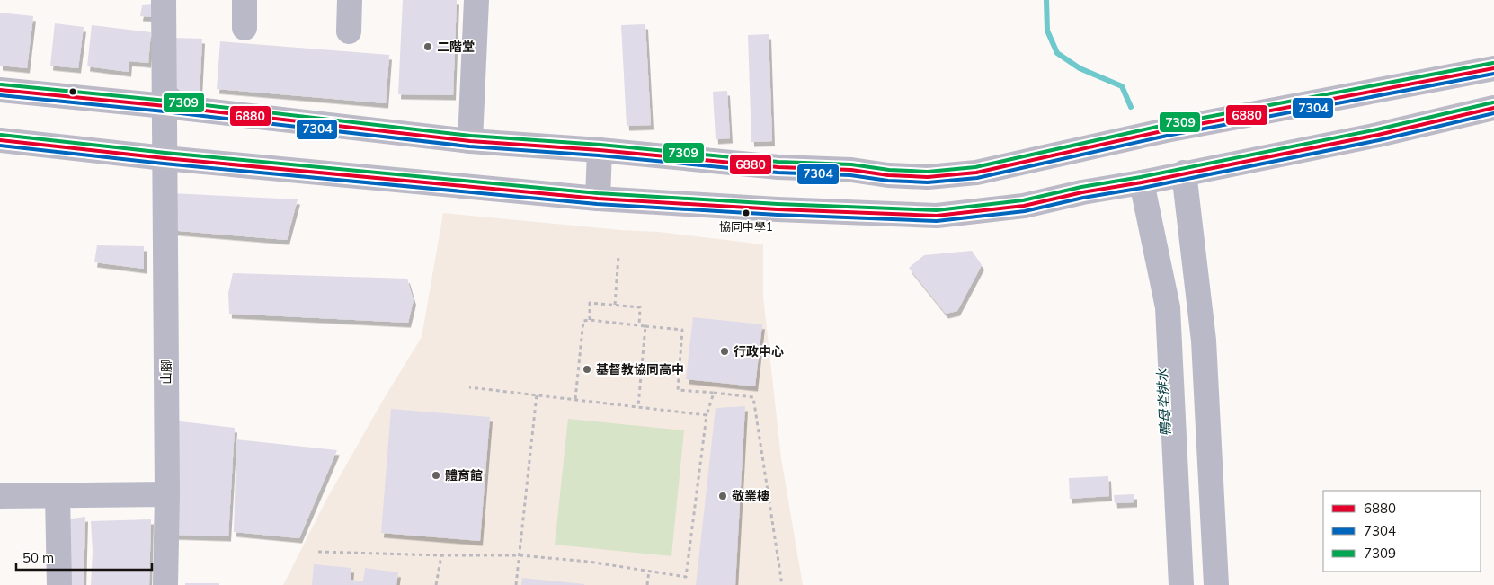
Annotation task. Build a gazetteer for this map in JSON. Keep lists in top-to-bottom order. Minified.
{"streets":{"street":["山腳"]},"water":["鴨母坔排水"],"places":["二階堂","協同中學1","行政中心","基督教協同高中","體育館","敬業樓"],"lines":["transit line 7309","transit line 6880","transit line 7304"],"legend":["6880","7304","7309"],"scale_bar":"50 m"}
